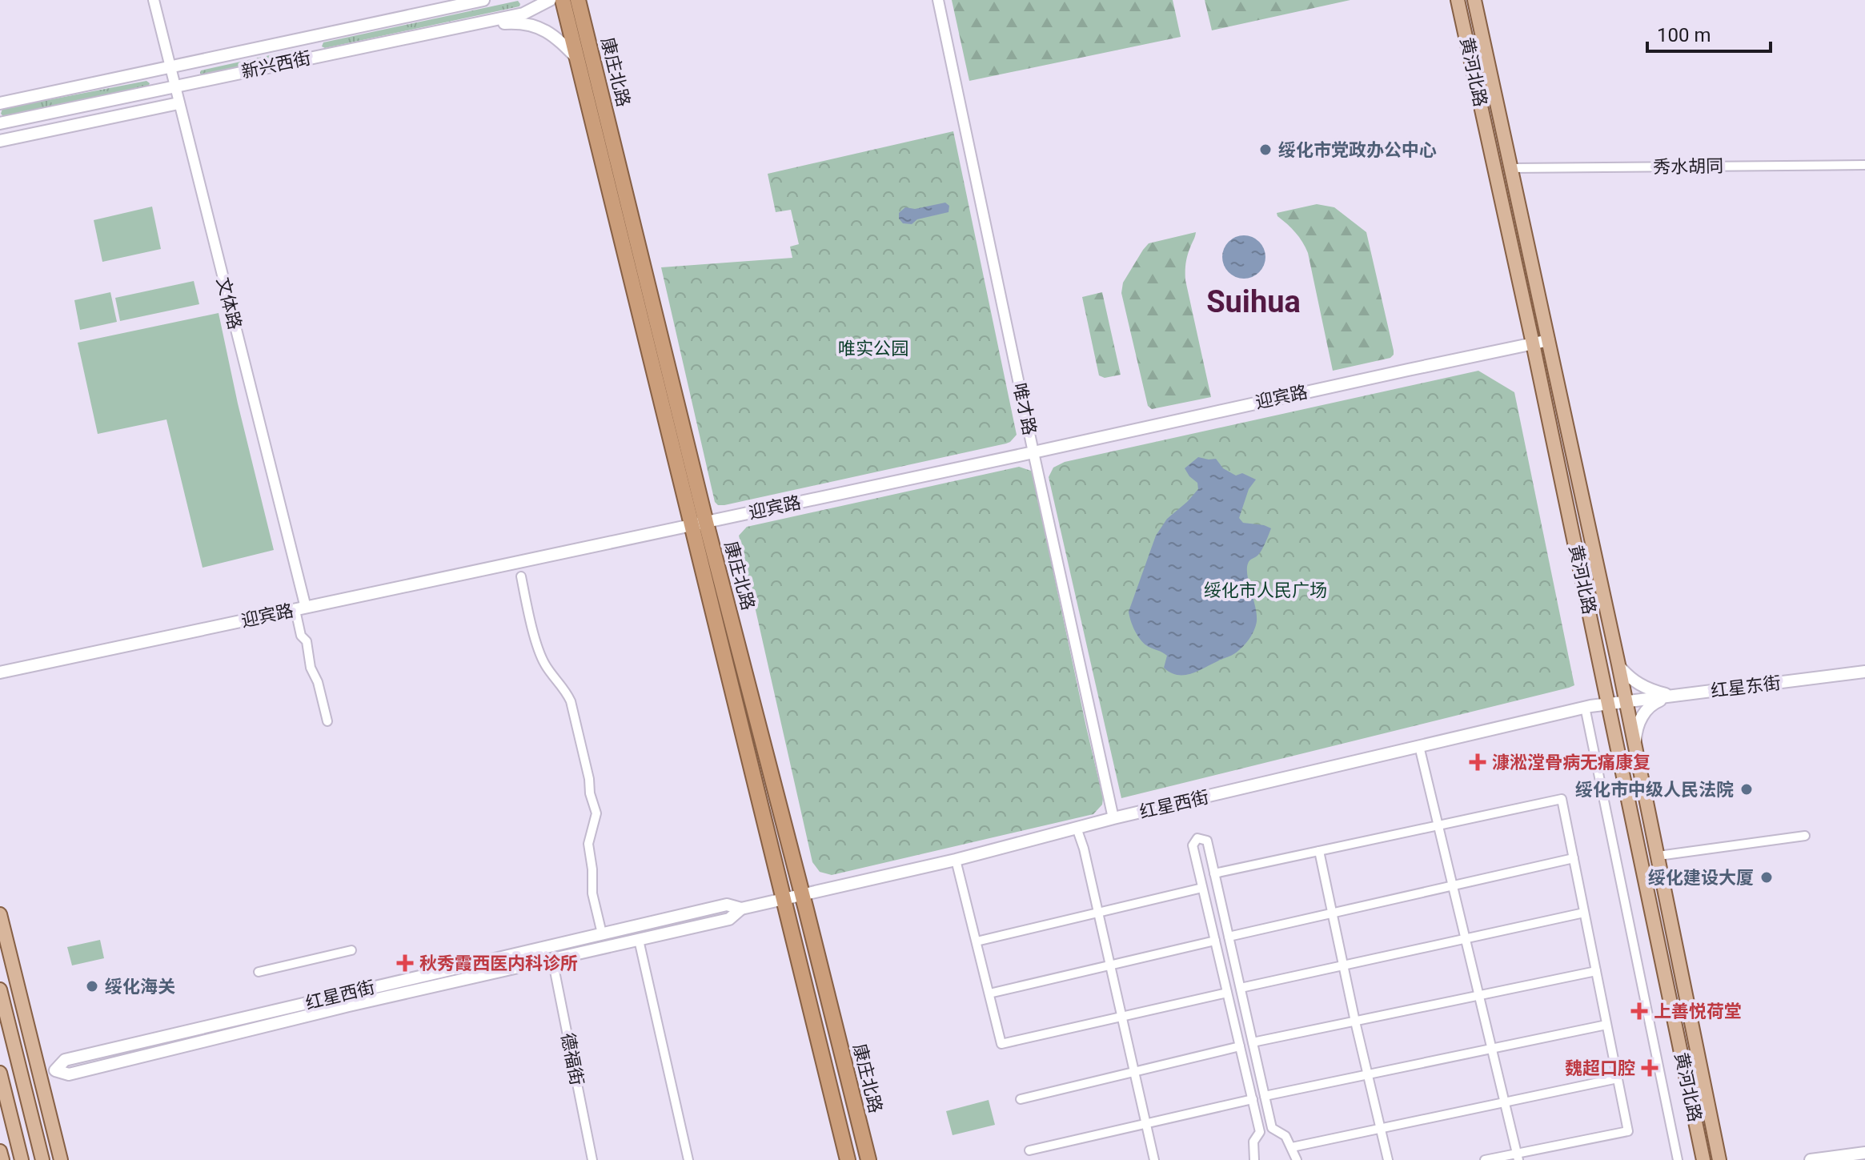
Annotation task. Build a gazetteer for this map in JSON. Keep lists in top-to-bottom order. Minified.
{"streets":{"highway":["康庄北路"],"main road":["新兴西街","黄河北路","迎宾路","红星东街","红星西街"],"street":["秀水胡同","文体路","唯才路","德福街"]},"crossings":[["新兴西街","文体路"],["康庄北路","迎宾路"],["康庄北路","红星西街"],["黄河北路","秀水胡同"],["黄河北路","迎宾路"],["黄河北路","红星东街"],["黄河北路","红星西街"],["文体路","迎宾路"],["迎宾路","唯才路"],["唯才路","红星西街"],["红星东街","红星西街"],["红星西街","德福街"]],"districts":["Suihua"],"parks":["唯实公园","绥化市人民广场"],"places":{"other":["绥化市党政办公中心","绥化市中级人民法院","绥化建设大厦","绥化海关"],"health":["漮淞漟骨病无痛康复","秋秀霞西医内科诊所","上善悦荷堂","魏超口腔"]},"scale_bar":"100 m"}
